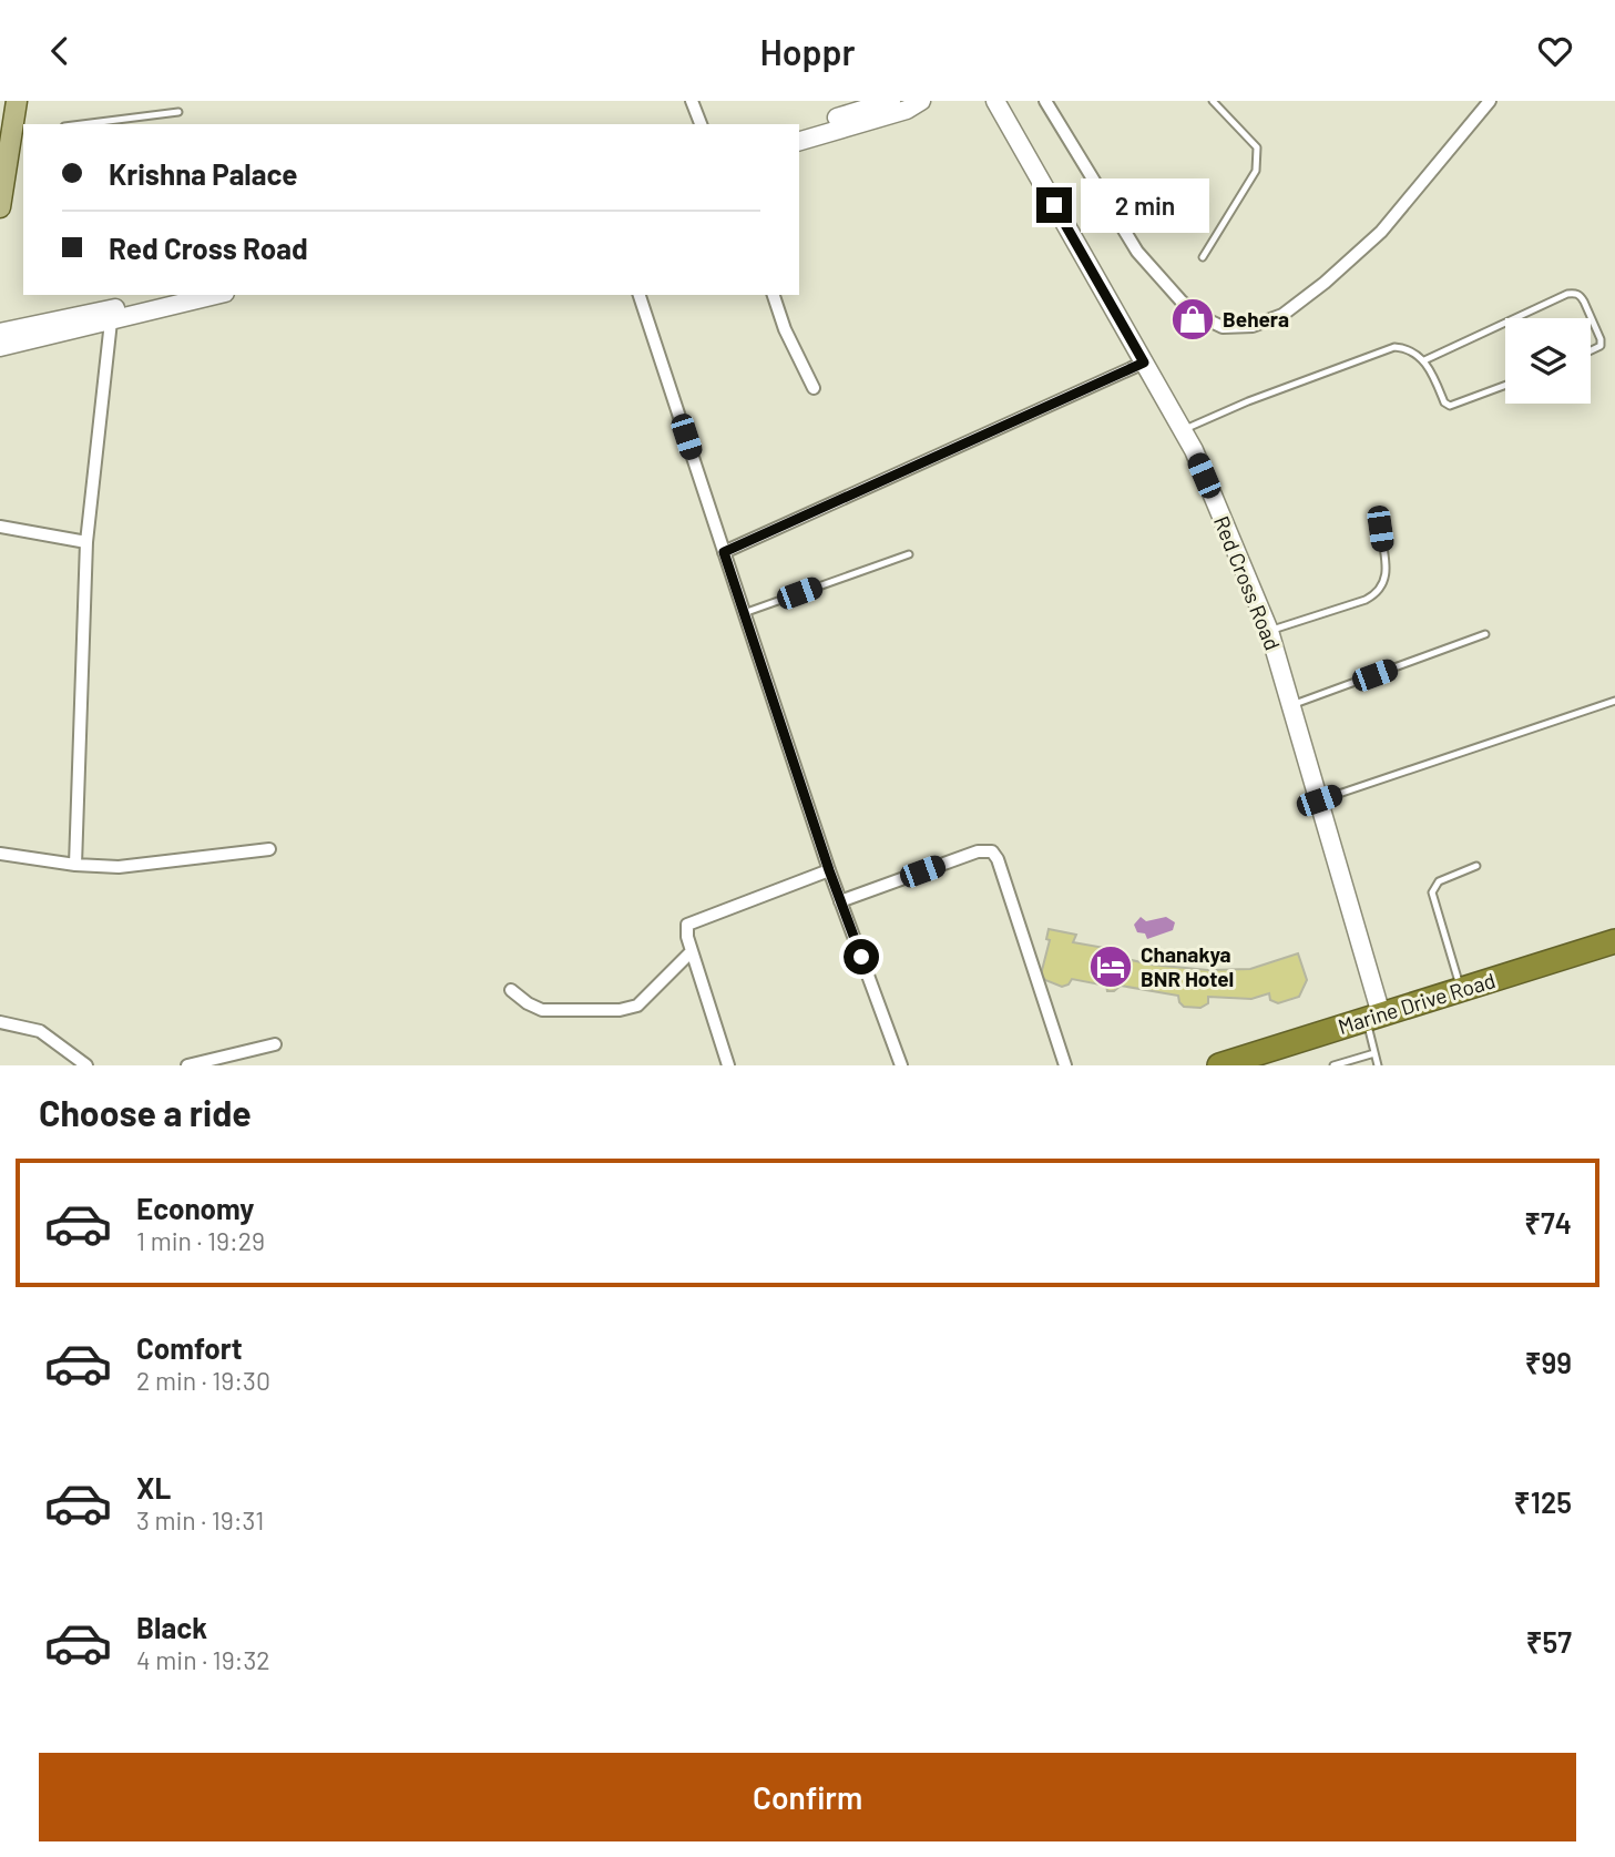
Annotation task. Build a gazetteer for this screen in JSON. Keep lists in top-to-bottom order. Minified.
{"streets":{"highway":["Marine Drive Road"],"main road":["Red Cross Road"]},"crossings":[["Red Cross Road","Marine Drive Road"]],"places":{"shop":["Behera"],"hotel":["Chanakya BNR Hotel"]},"page":{"header":"Hoppr","banner":["Krishna Palace","Red Cross Road"],"bubble":"2 min","heading":"Choose a ride","list":[{"name":"Economy","note":"1 min · 19:29","value":"₹74"},{"name":"Comfort","note":"2 min · 19:30","value":"₹99"},{"name":"XL","note":"3 min · 19:31","value":"₹125"},{"name":"Black","note":"4 min · 19:32","value":"₹57"}],"buttons":"Confirm"}}
